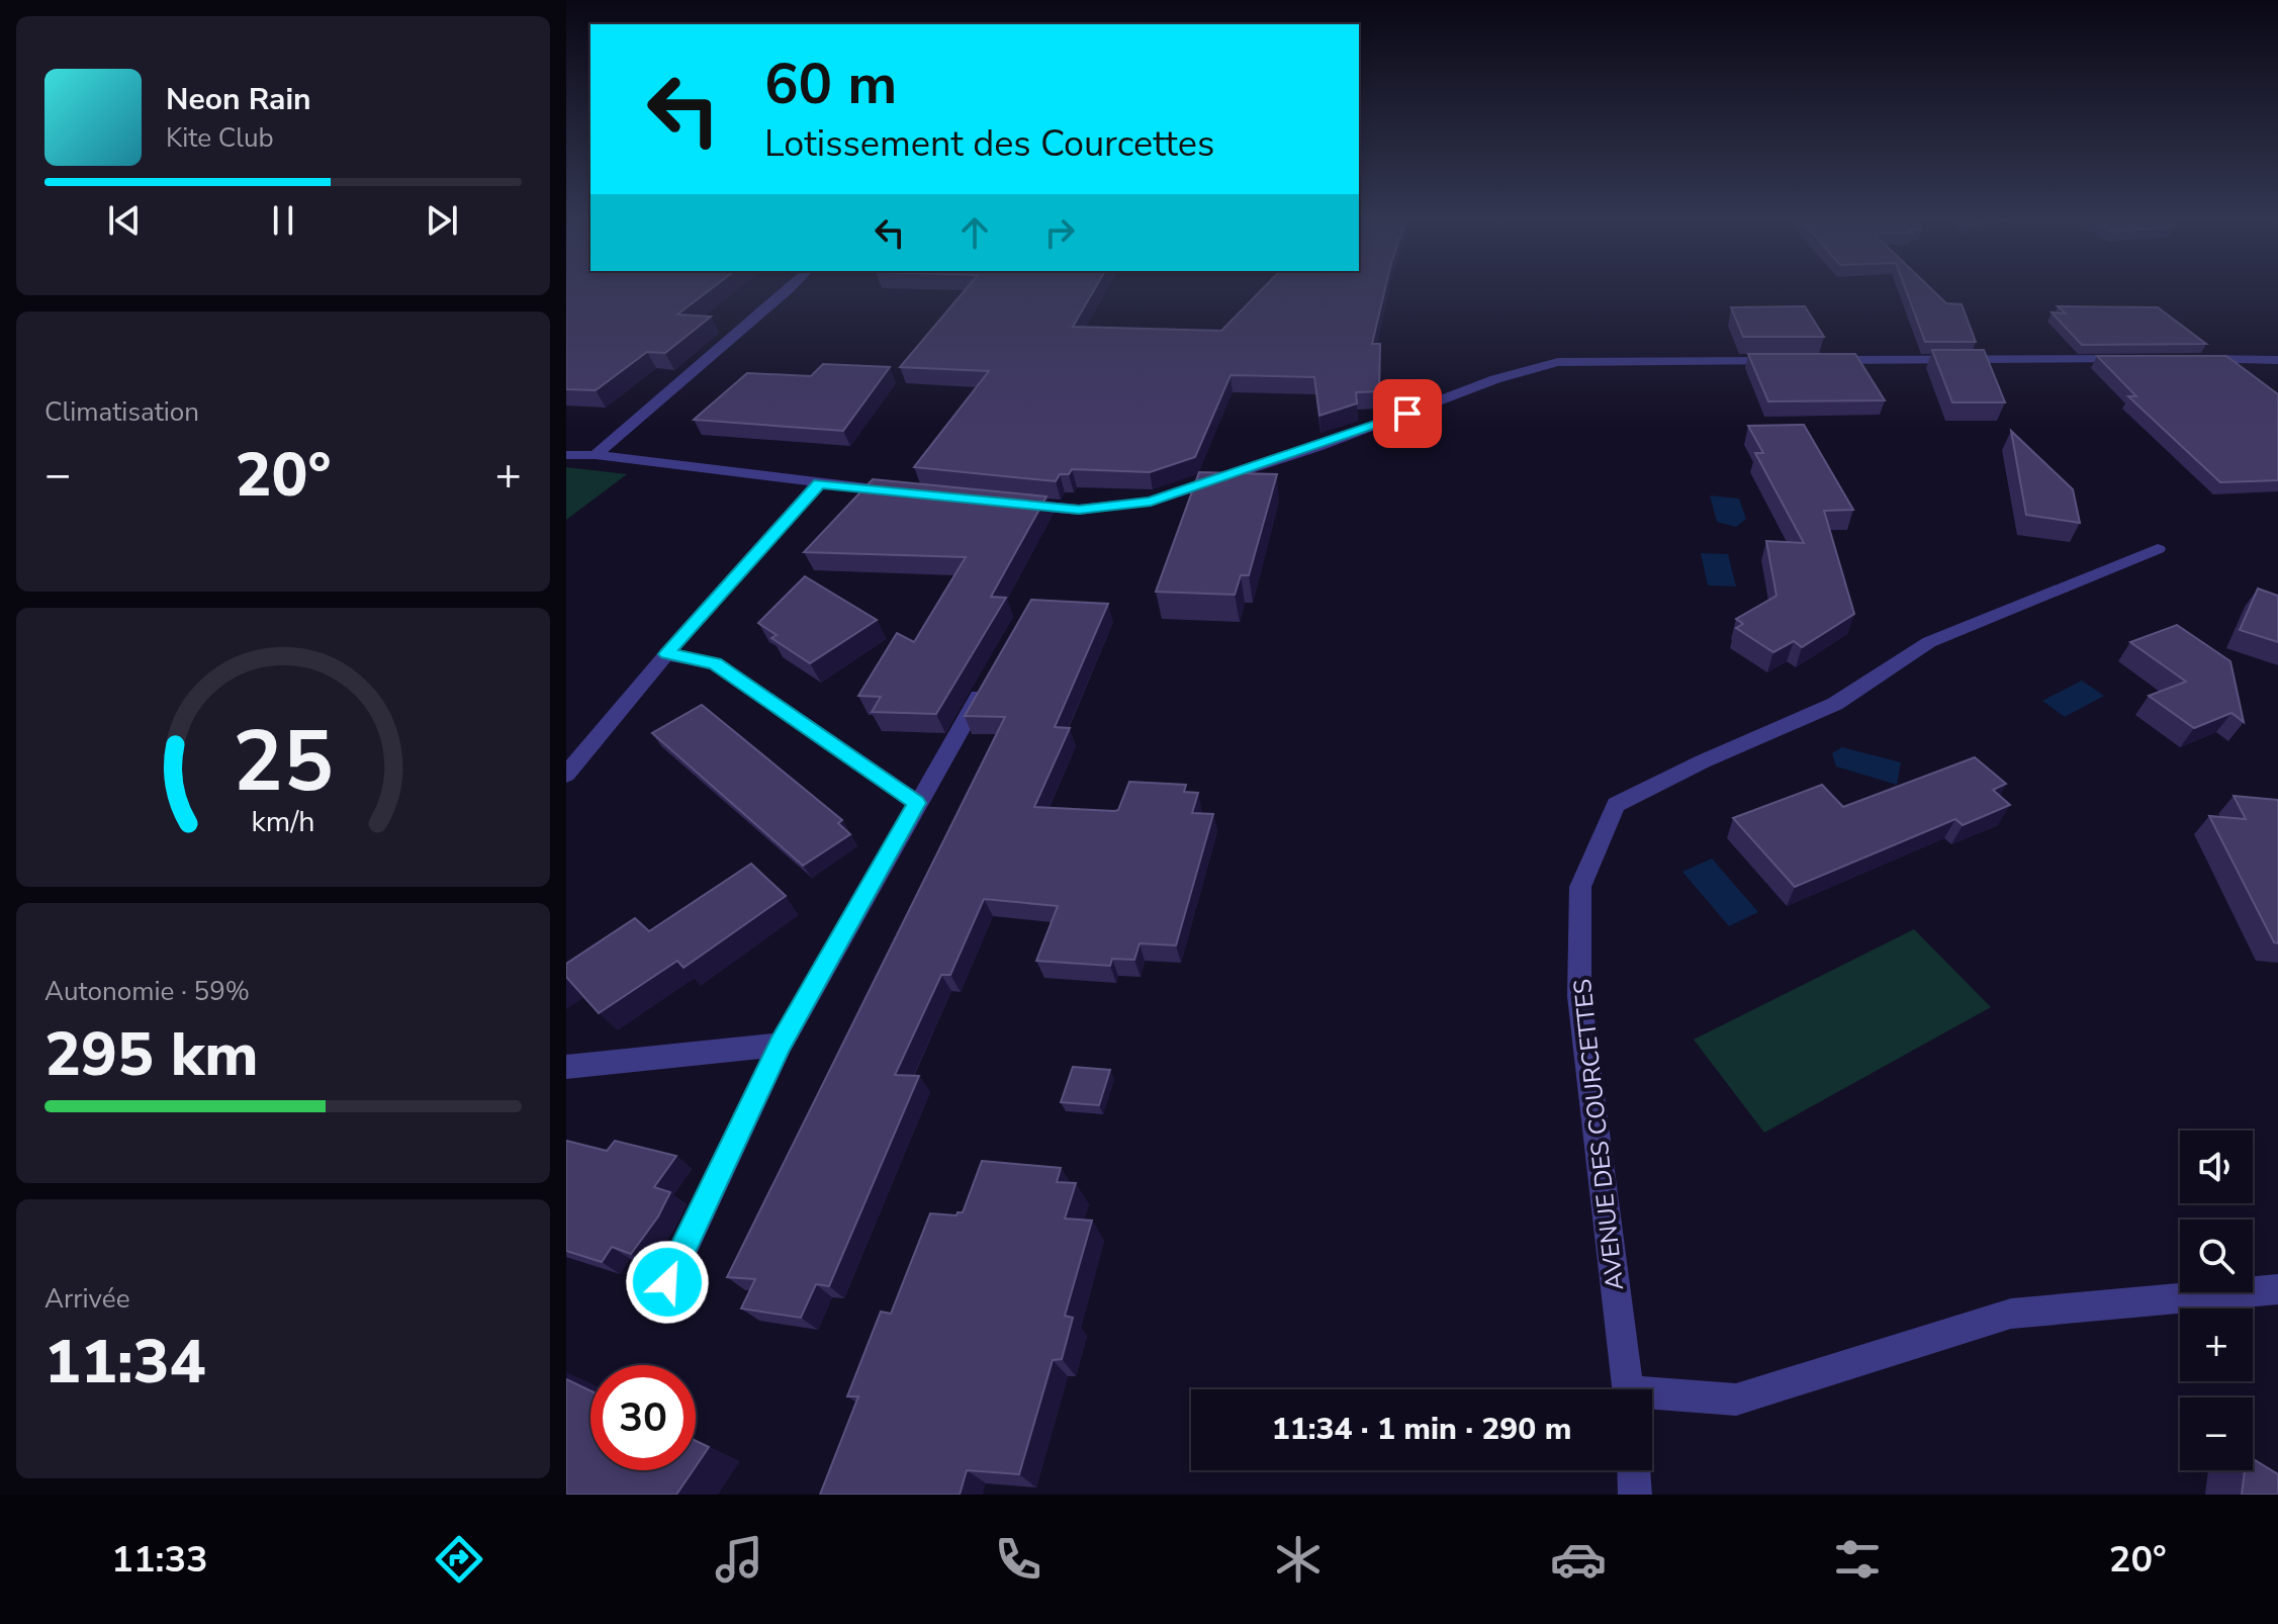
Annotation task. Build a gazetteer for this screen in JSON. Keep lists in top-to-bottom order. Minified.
{"streets":{"street":["AVENUE DES COURCETTES"]},"page":{"turn":["60 m","Lotissement des Courcettes"],"song":["Neon Rain","Kite Club"],"tile":["Climatisation",["Autonomie · 59%","295 km"],["Arrivée","11:34"]],"heat":["−","20°","+"],"map_buttons":["+","−"],"limit":"30","trip":"11:34 · 1 min · 290 m","tabs":["11:33","20°"],"gauge":["25","km/h"]}}
